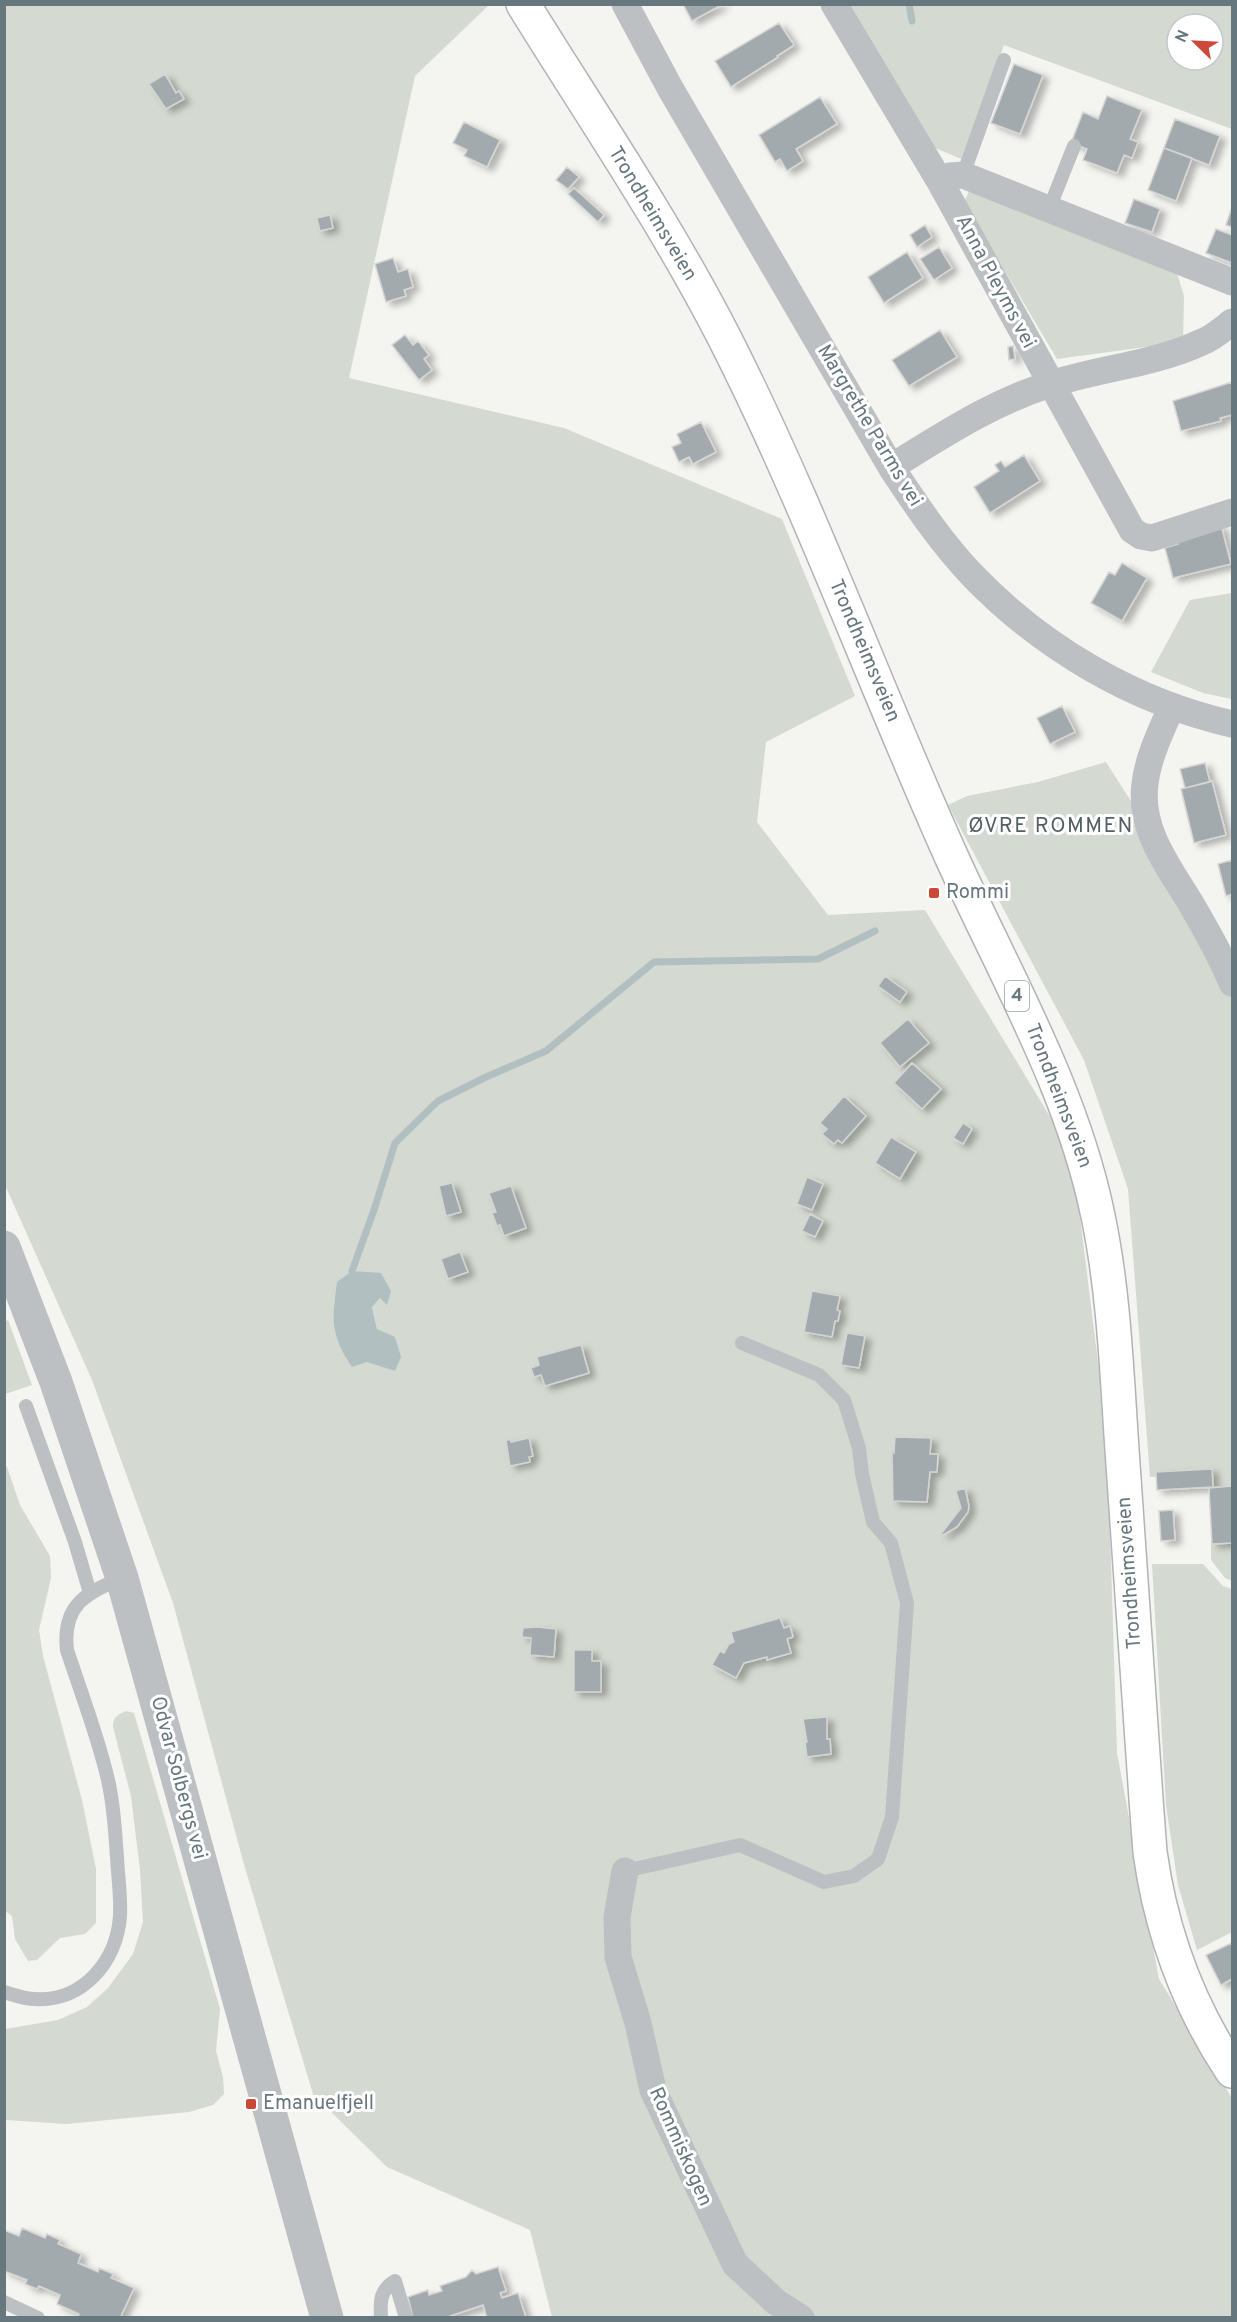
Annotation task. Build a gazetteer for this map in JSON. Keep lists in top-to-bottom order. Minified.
{"streets":{"highway":["Trondheimsveien","4"],"street":["Anna Pleyms vei","Margrethe Parms vei","Odvar Solbergs vei","Rommiskogen"]},"districts":["ØVRE ROMMEN"],"places":{"transit":["Rommi","Emanuelfjell"]},"north":"top left"}
